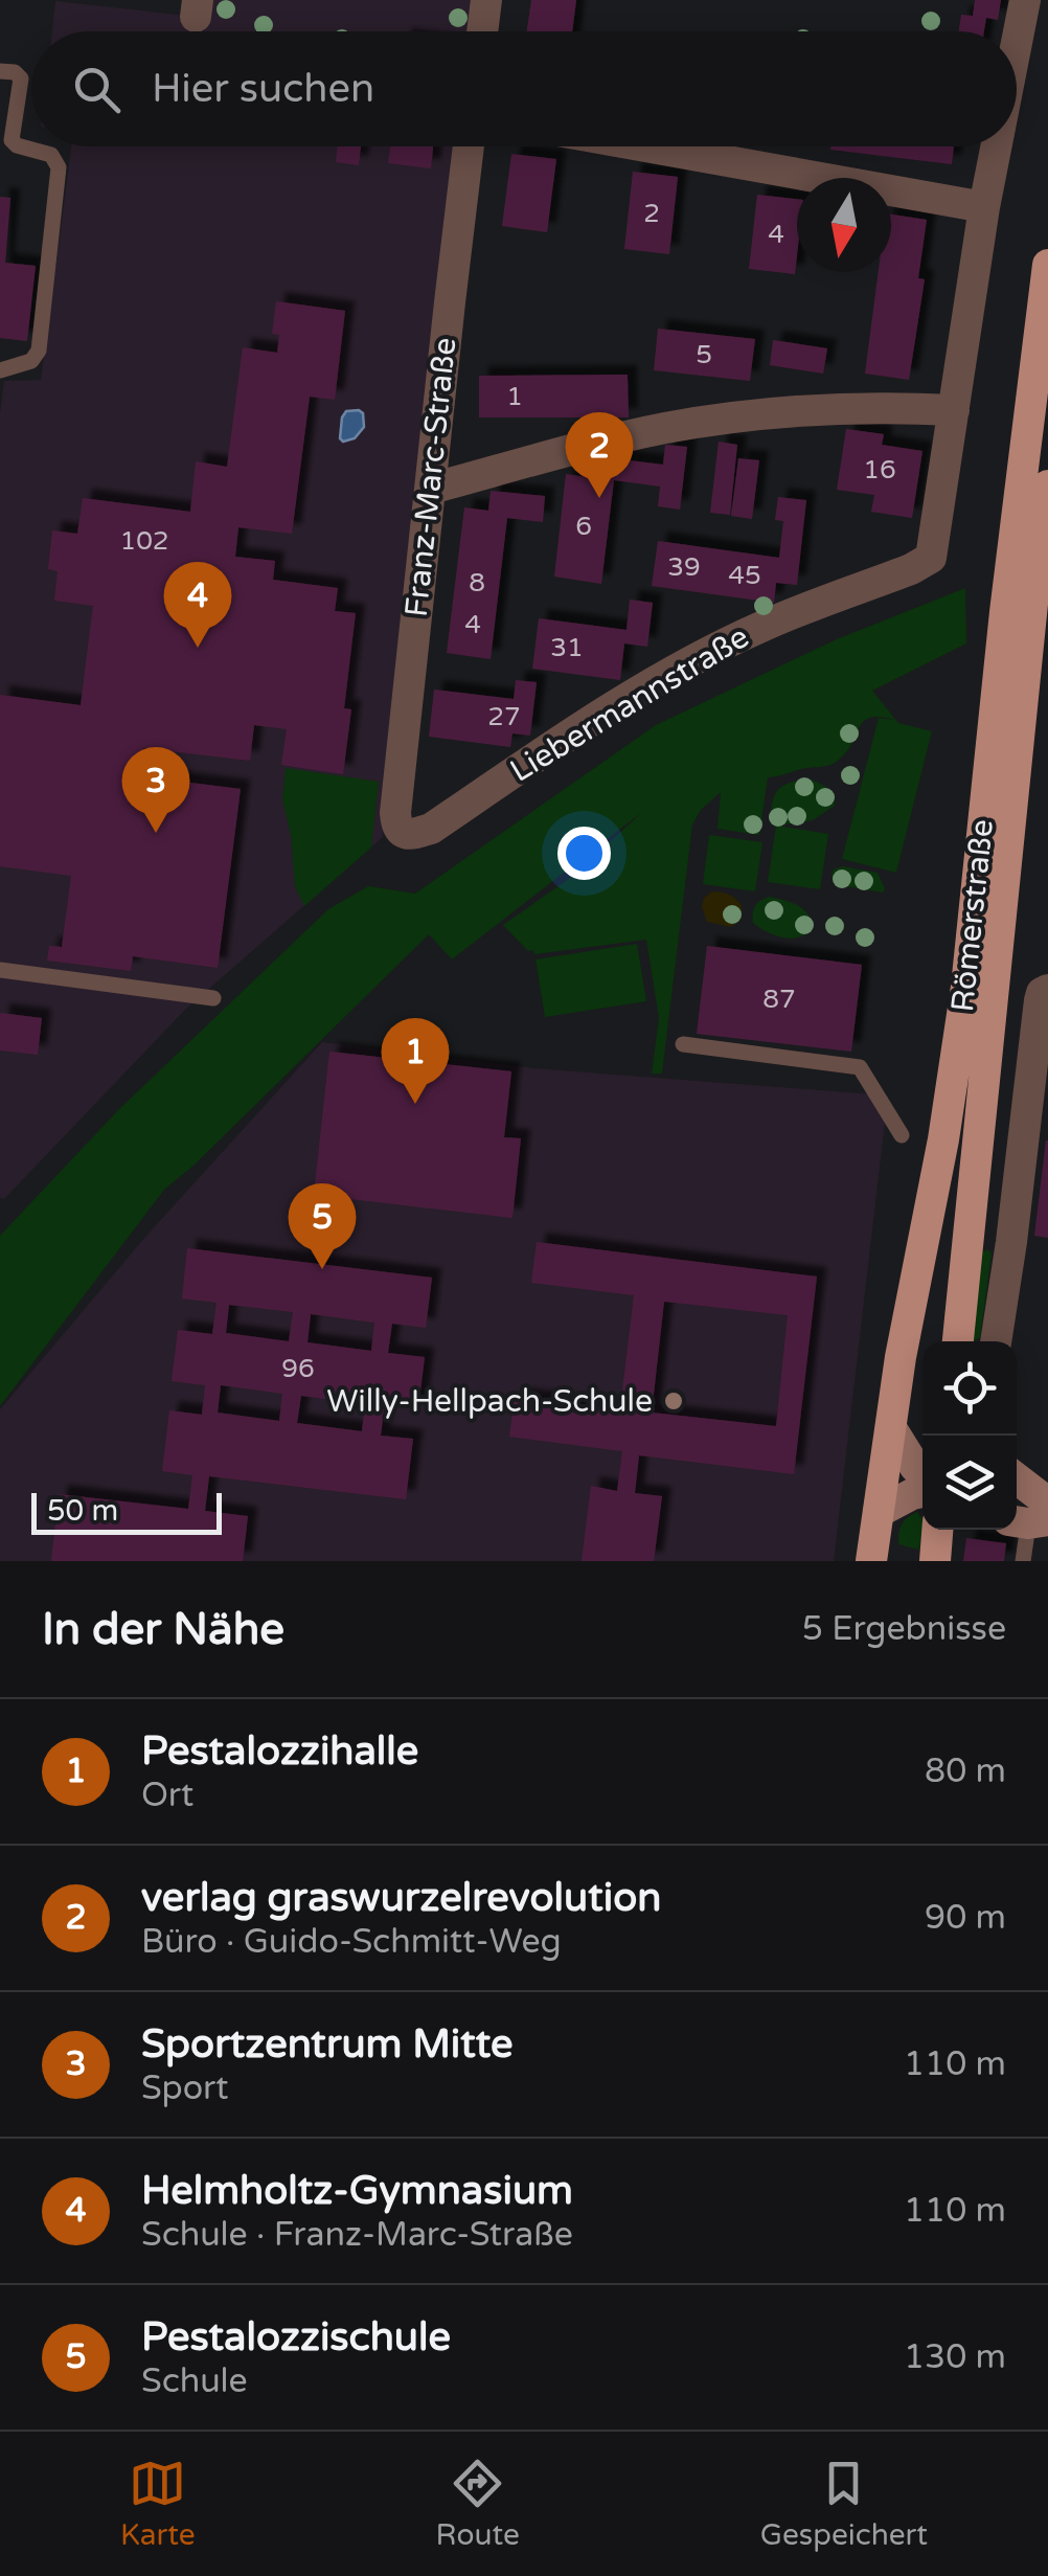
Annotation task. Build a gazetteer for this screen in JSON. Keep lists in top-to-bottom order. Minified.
{"streets":{"main road":["Römerstraße"],"street":["Franz-Marc-Straße","Liebermannstraße"]},"crossings":[["Franz-Marc-Straße","Liebermannstraße"]],"places":["Willy-Hellpach-Schule"],"house_numbers":["2","4","5","1","16","6","102","39","45","8","4","31","27","87","96"],"scale_bar":"50 m","north":"bottom","page":{"search":"Hier suchen","pins":["2","4","3","1","5"],"scale":"50 m","heading":["In der Nähe","5 Ergebnisse"],"list":[{"mark":"1","name":"Pestalozzihalle","note":"Ort","value":"80 m"},{"mark":"2","name":"verlag graswurzelrevolution","note":"Büro · Guido-Schmitt-Weg","value":"90 m"},{"mark":"3","name":"Sportzentrum Mitte","note":"Sport","value":"110 m"},{"mark":"4","name":"Helmholtz-Gymnasium","note":"Schule · Franz-Marc-Straße","value":"110 m"},{"mark":"5","name":"Pestalozzischule","note":"Schule","value":"130 m"}],"nav":["Karte","Route","Gespeichert"]}}
